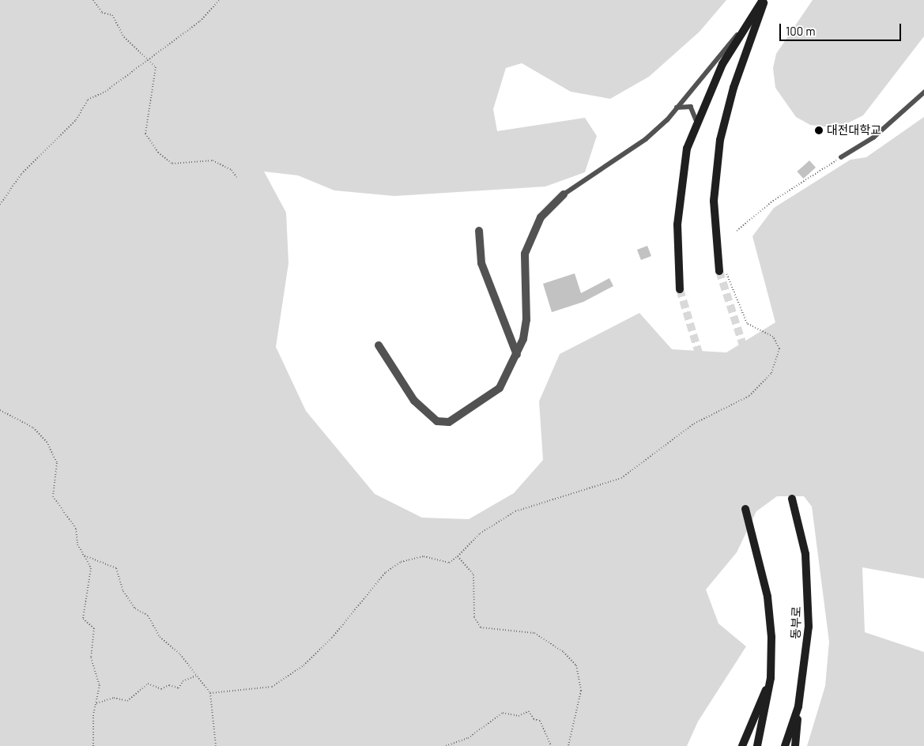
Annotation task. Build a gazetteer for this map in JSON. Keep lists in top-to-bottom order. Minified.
{"streets":{"main road":["동부로"]},"places":["대전대학교"],"scale_bar":"100 m"}
